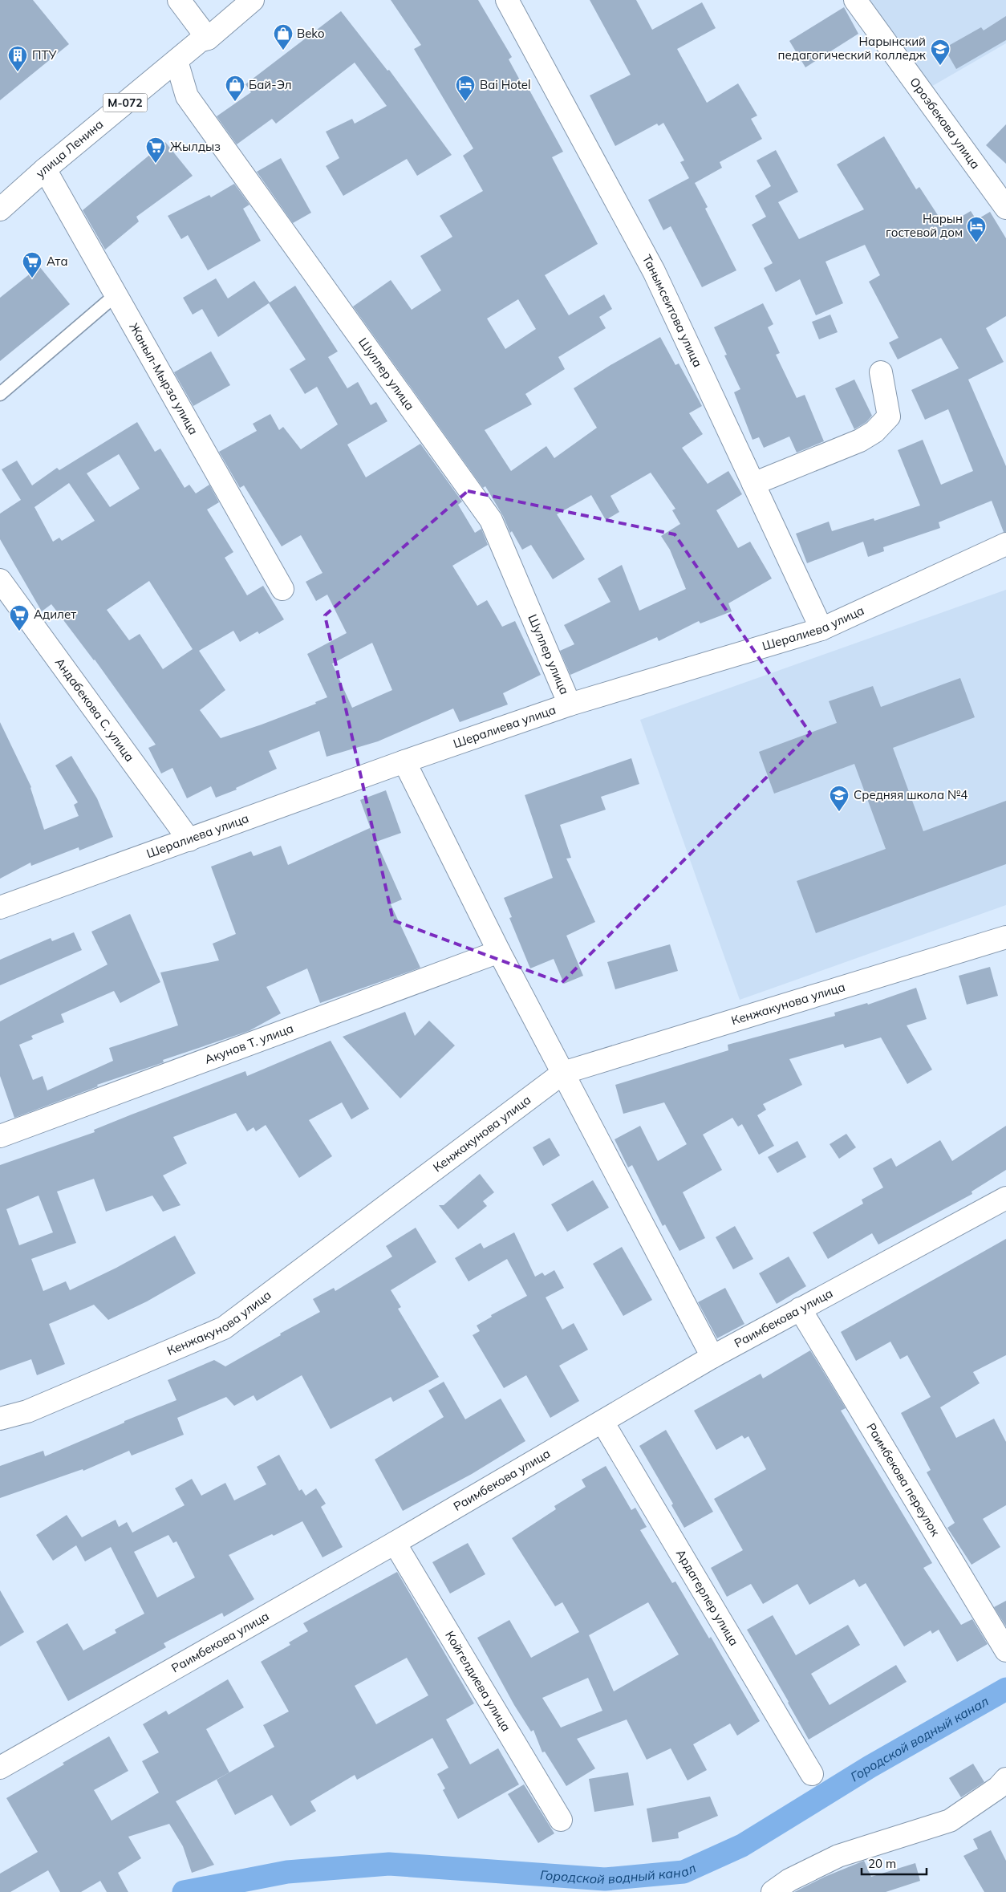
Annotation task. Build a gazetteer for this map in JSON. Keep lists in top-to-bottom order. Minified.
{"streets":{"street":["М-072","Орозбекова улица","улица Ленина","Танымсеитова улица","Шуллер улица","Жаныл-Мырза улица","Шералиева улица","Андабекова С. улица","Кенжакунова улица","Акунов Т. улица","Раимбекова улица","Раимбекова переулок","Ардагерлер улица","Койгелдиева улица"]},"crossings":[["улица Ленина","Шуллер улица"],["улица Ленина","Жаныл-Мырза улица"],["Танымсеитова улица","Шералиева улица"],["Шуллер улица","Шералиева улица"],["Шералиева улица","Андабекова С. улица"],["Раимбекова улица","Раимбекова переулок"],["Раимбекова улица","Ардагерлер улица"],["Раимбекова улица","Койгелдиева улица"]],"water":["Городской водный канал"],"places":{"shop":["Beko","Бай-Эл"],"school or university":["Нарынский педагогический колледж","Средняя школа №4"],"building":["ПТУ"],"hotel":["Bai Hotel","Нарын гостевой дом"],"supermarket":["Жылдыз","Ата","Адилет"]},"scale_bar":"20 m"}
